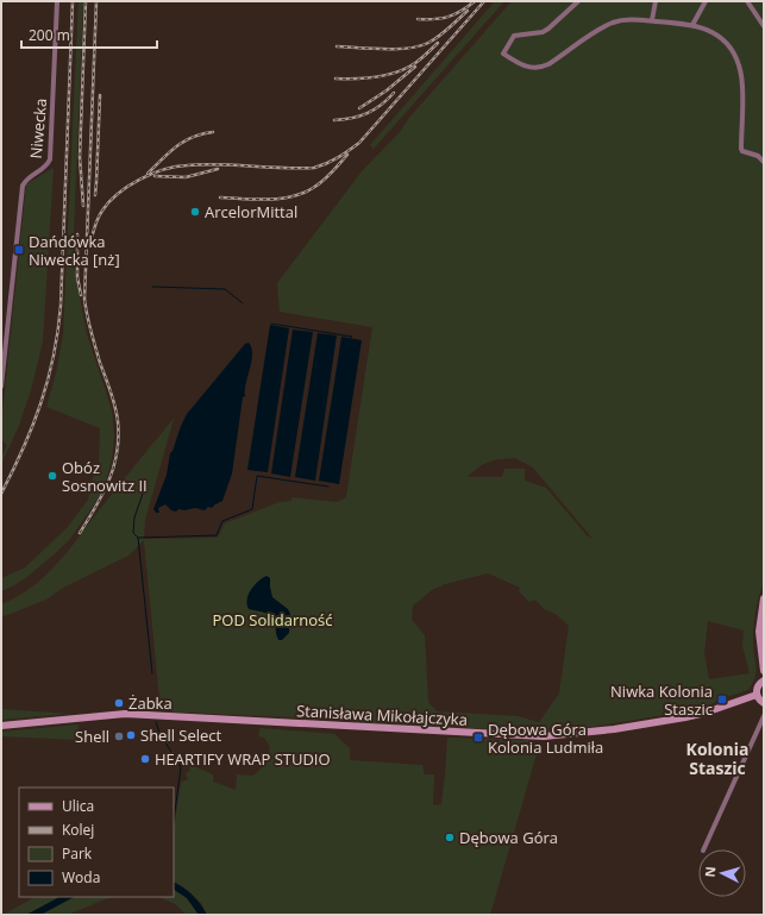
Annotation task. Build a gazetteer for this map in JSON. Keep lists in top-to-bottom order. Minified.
{"streets":{"street":["Niwecka","Stanisława Mikołajczyka"]},"districts":["Kolonia Staszic"],"parks":["POD Solidarność"],"places":{"other":["ArcelorMittal","Obóz Sosnowitz II","Żabka","Shell Select","Shell","HEARTIFY WRAP STUDIO","Dębowa Góra"],"transit":["Dańdówka Niwecka [nż]","Niwka Kolonia Staszic","Dębowa Góra Kolonia Ludmiła"]},"legend":["Ulica","Kolej","Park","Woda"],"scale_bar":"200 m","north":"left"}
